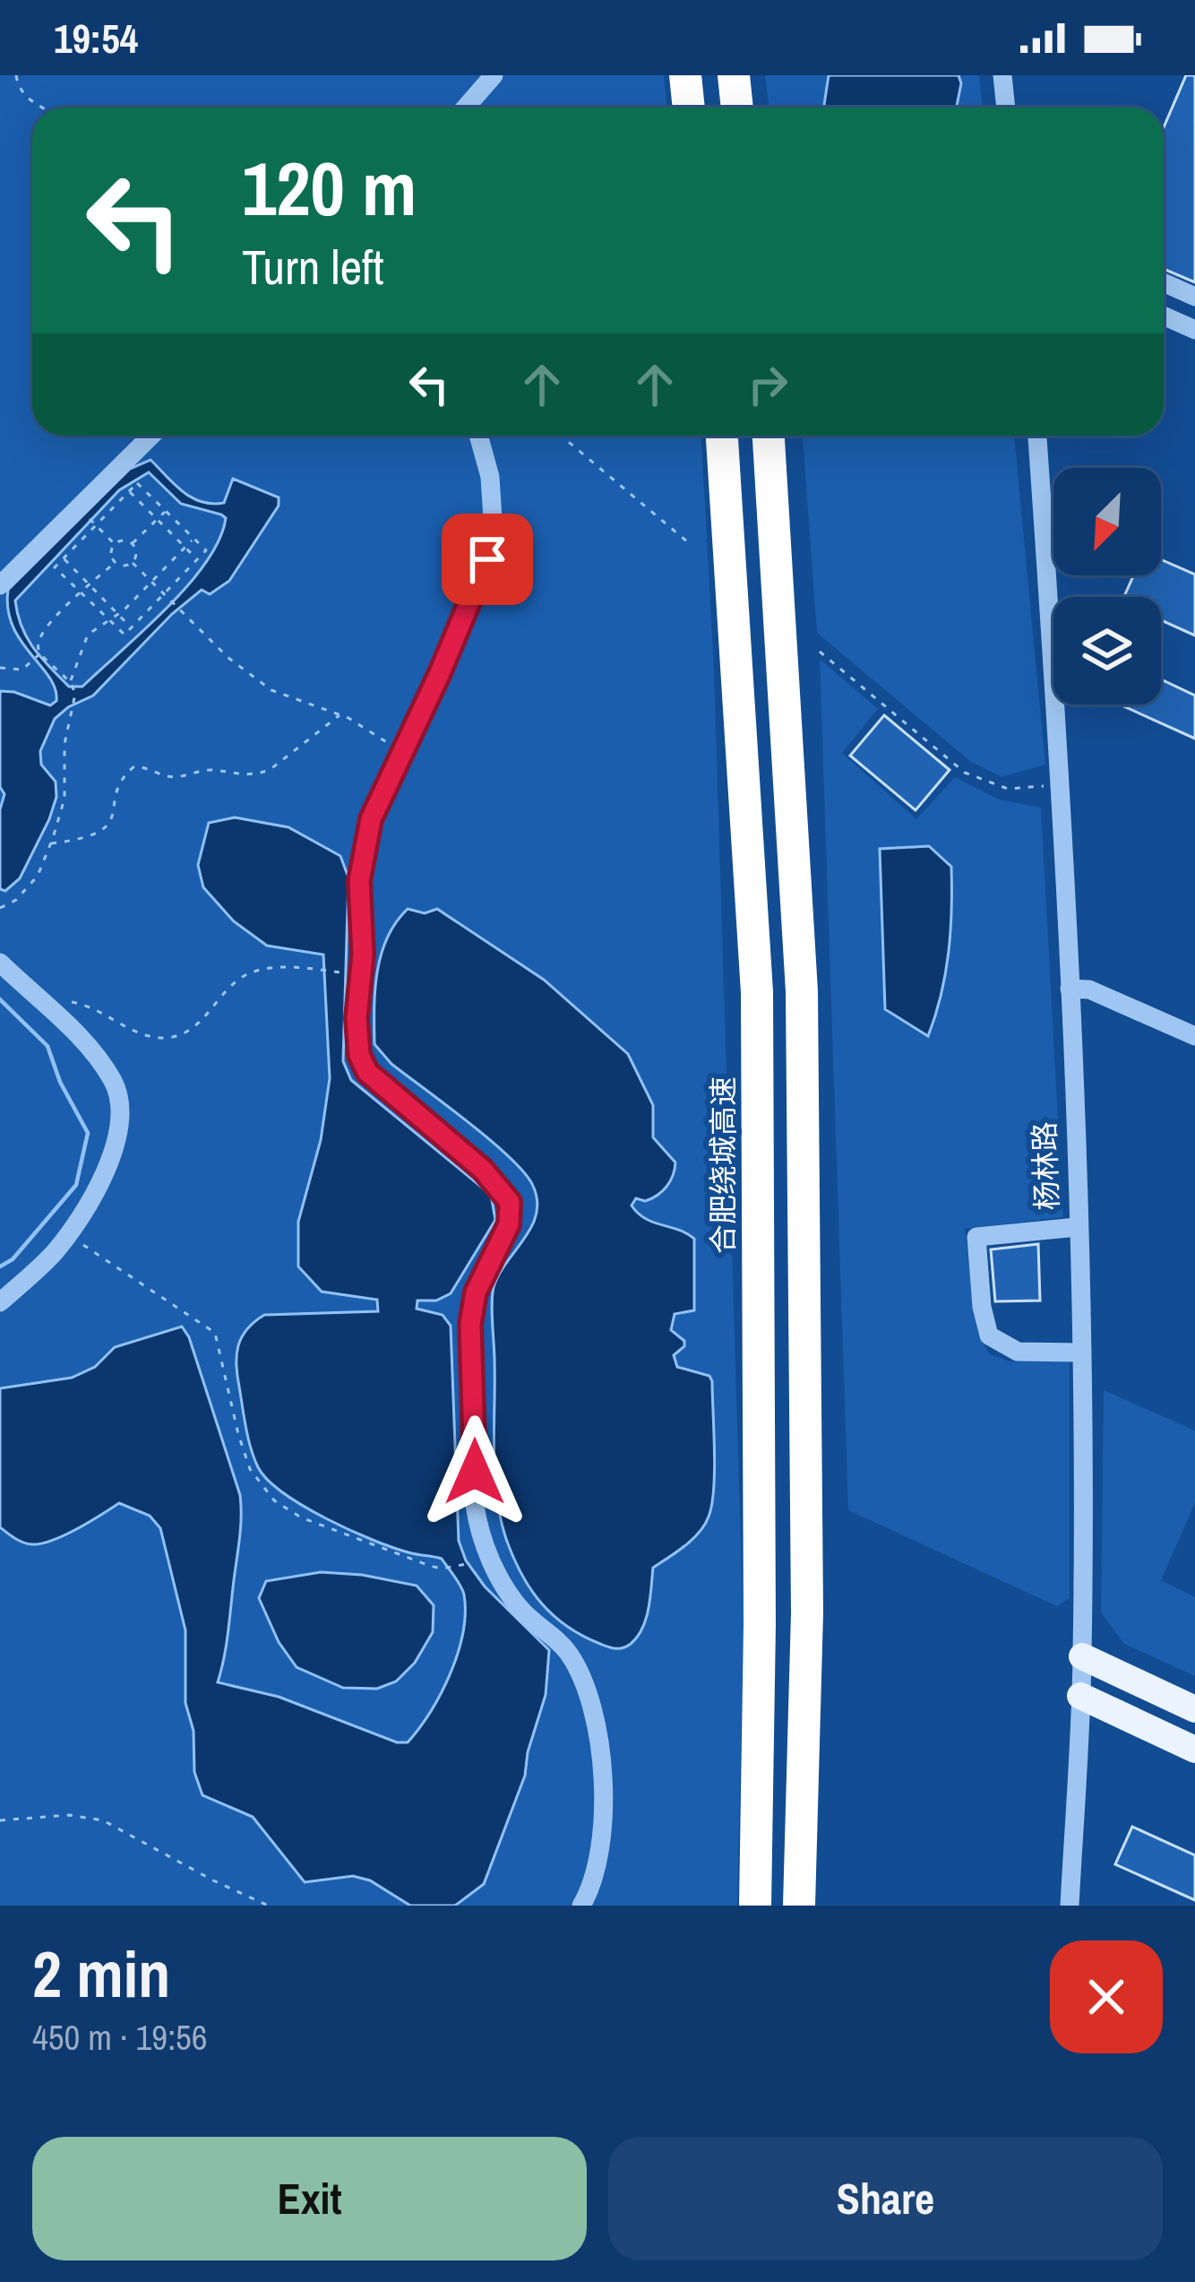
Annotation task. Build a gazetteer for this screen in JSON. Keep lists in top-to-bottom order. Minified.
{"streets":{"highway":["合肥绕城高速"],"street":["杨林路"]},"north":"bottom left","page":{"status":"19:54","turn":["120 m","Turn left"],"heading":["2 min","450 m · 19:56"],"buttons":["Exit","Share"]}}
